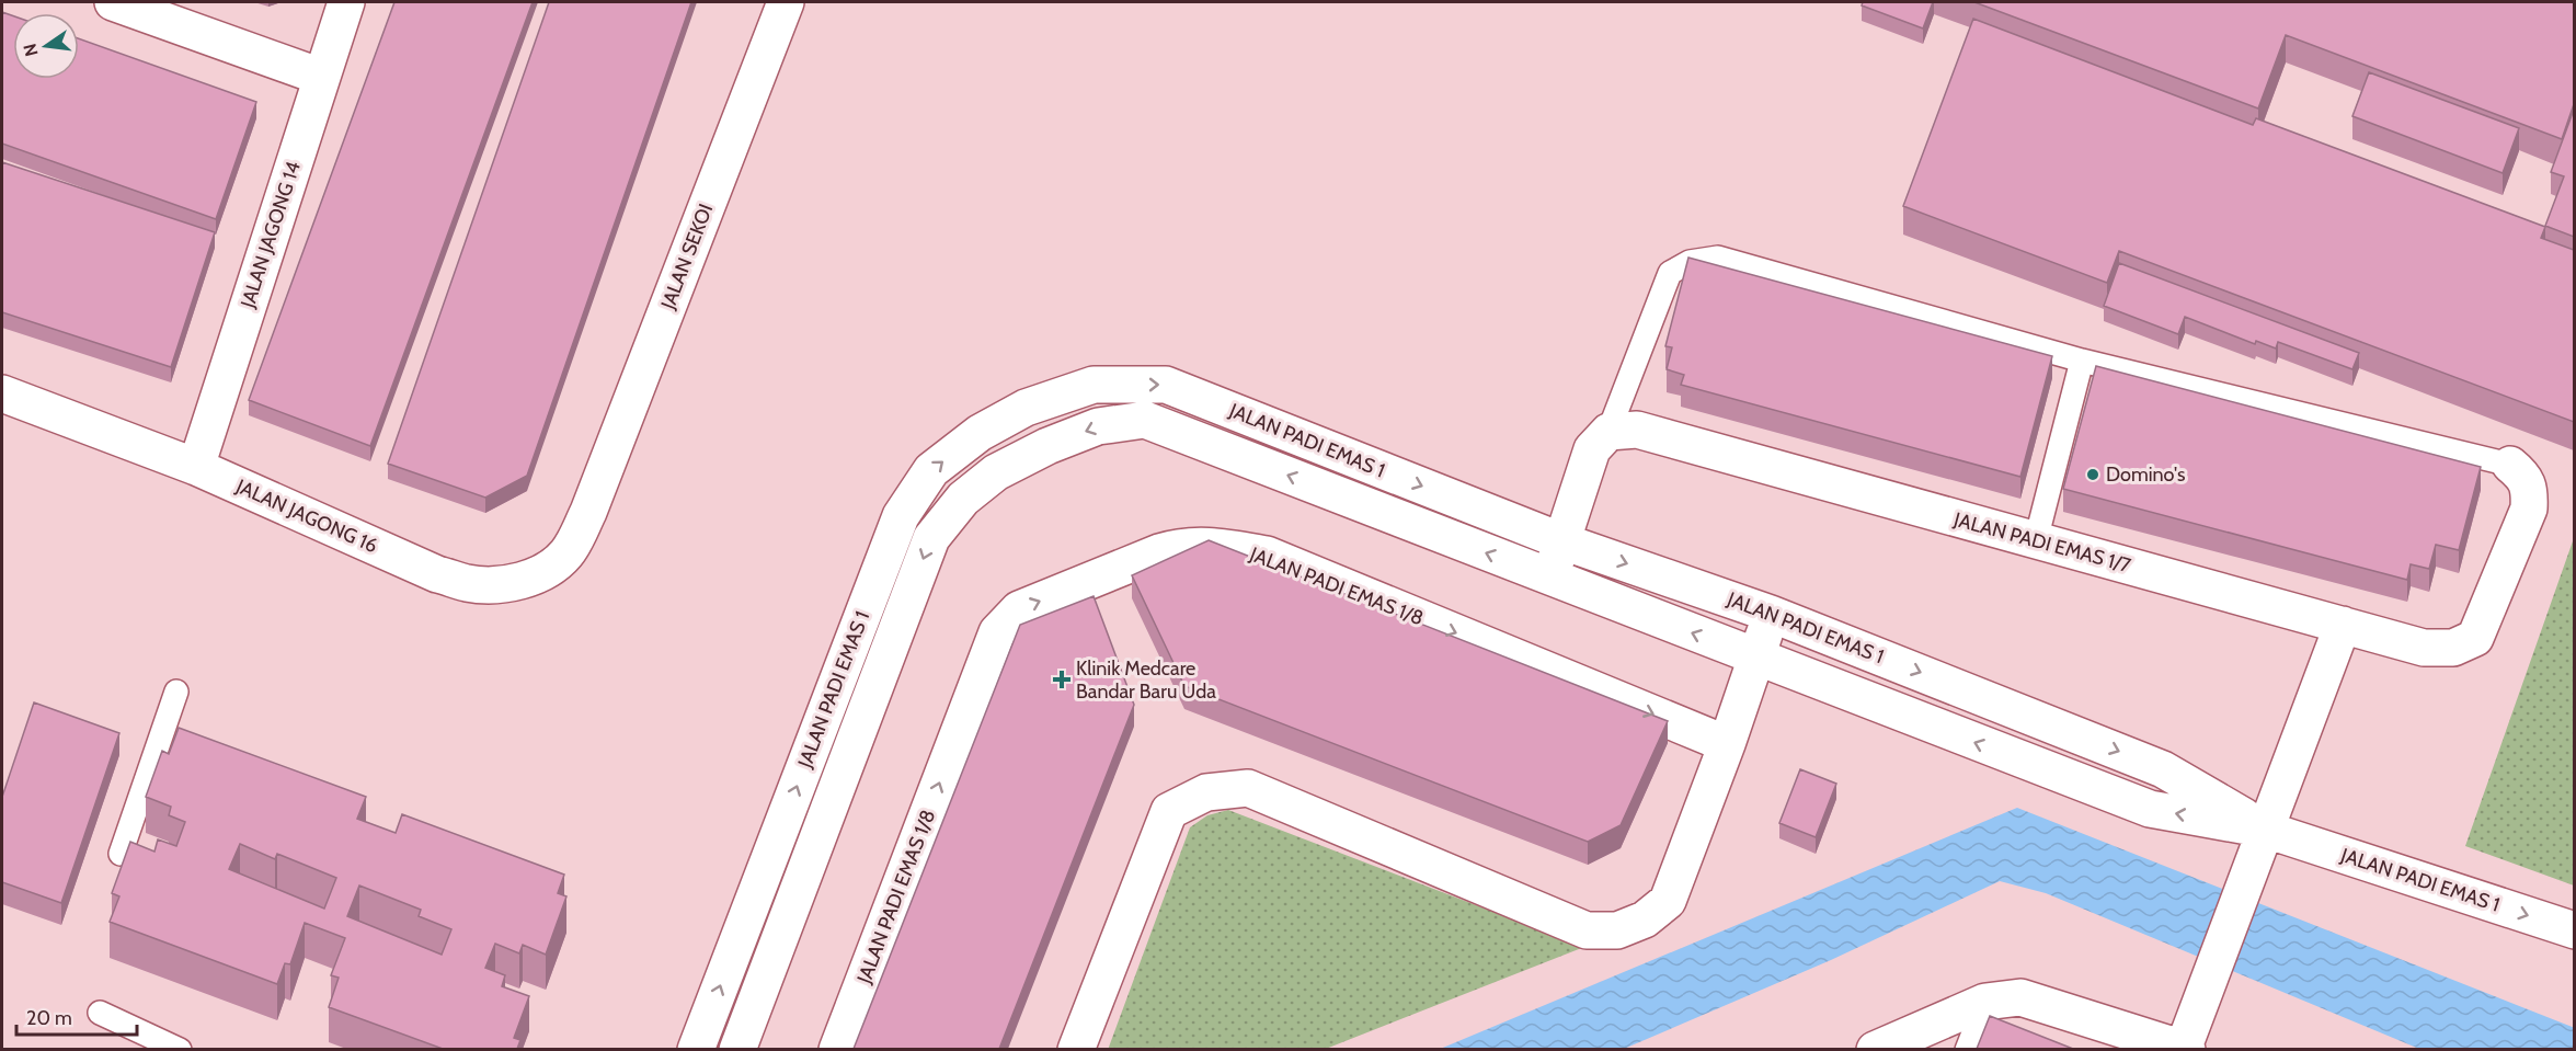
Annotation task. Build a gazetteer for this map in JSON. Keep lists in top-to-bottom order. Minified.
{"streets":{"street":["JALAN JAGONG 14","JALAN SEKOI","JALAN PADI EMAS 1","JALAN JAGONG 16","JALAN PADI EMAS 1/7","JALAN PADI EMAS 1/8"]},"crossings":[["JALAN JAGONG 14","JALAN JAGONG 16"],["JALAN SEKOI","JALAN JAGONG 16"]],"places":{"other":["Domino's"],"health":["Klinik Medcare Bandar Baru Uda"]},"scale_bar":"20 m","north":"left"}
